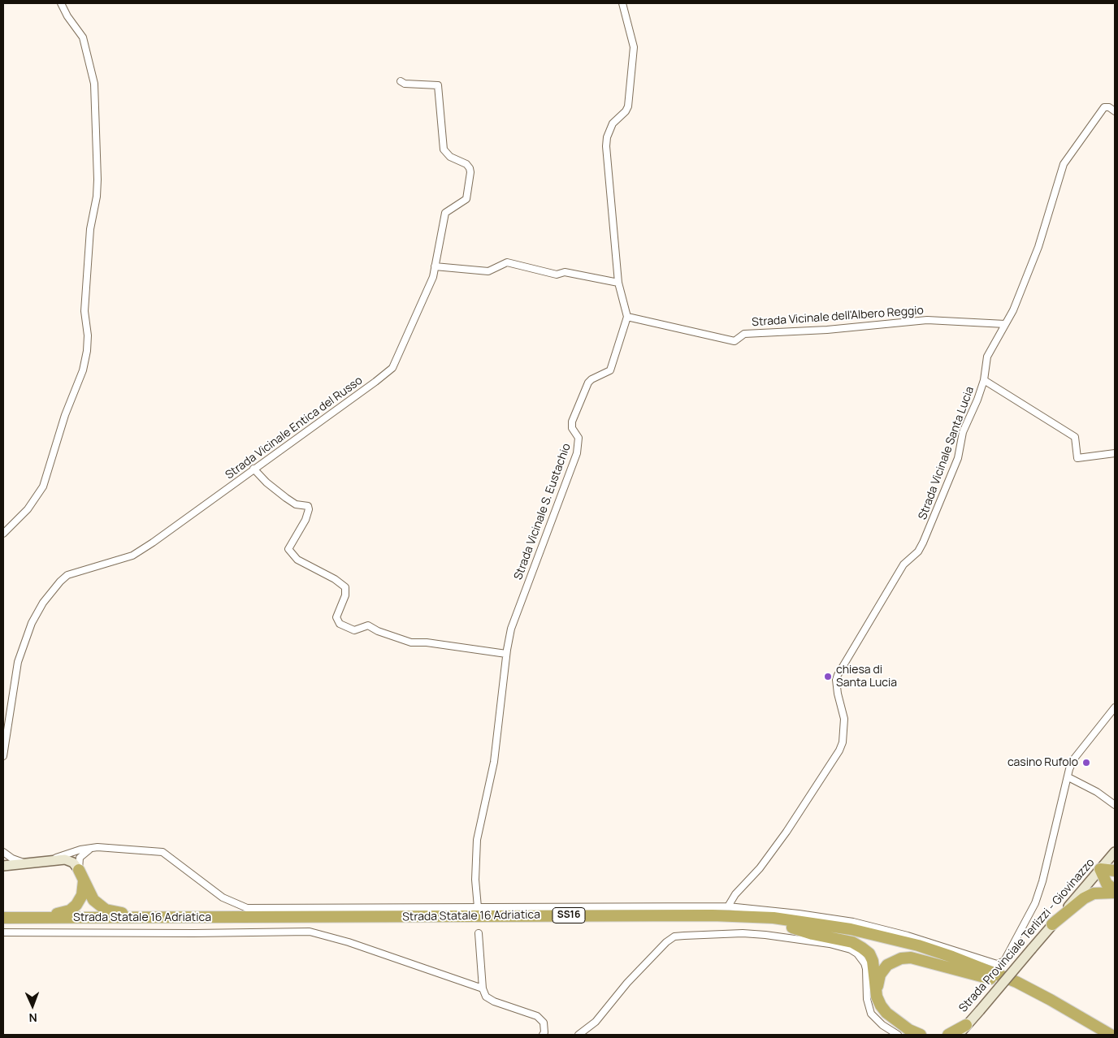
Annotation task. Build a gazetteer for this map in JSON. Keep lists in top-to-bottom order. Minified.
{"streets":{"highway":["SS16","Strada Statale 16 Adriatica"],"main road":["Strada Provinciale Terlizzi - Giovinazzo"],"street":["Strada Vicinale dell'Albero Reggio","Strada Vicinale Entica del Russo","Strada Vicinale Santa Lucia","Strada Vicinale S. Eustachio"]},"crossings":[["Strada Vicinale dell'Albero Reggio","Strada Vicinale Santa Lucia"],["Strada Vicinale dell'Albero Reggio","Strada Vicinale S. Eustachio"]],"places":["chiesa di Santa Lucia","casino Rufolo"],"north":"bottom"}
